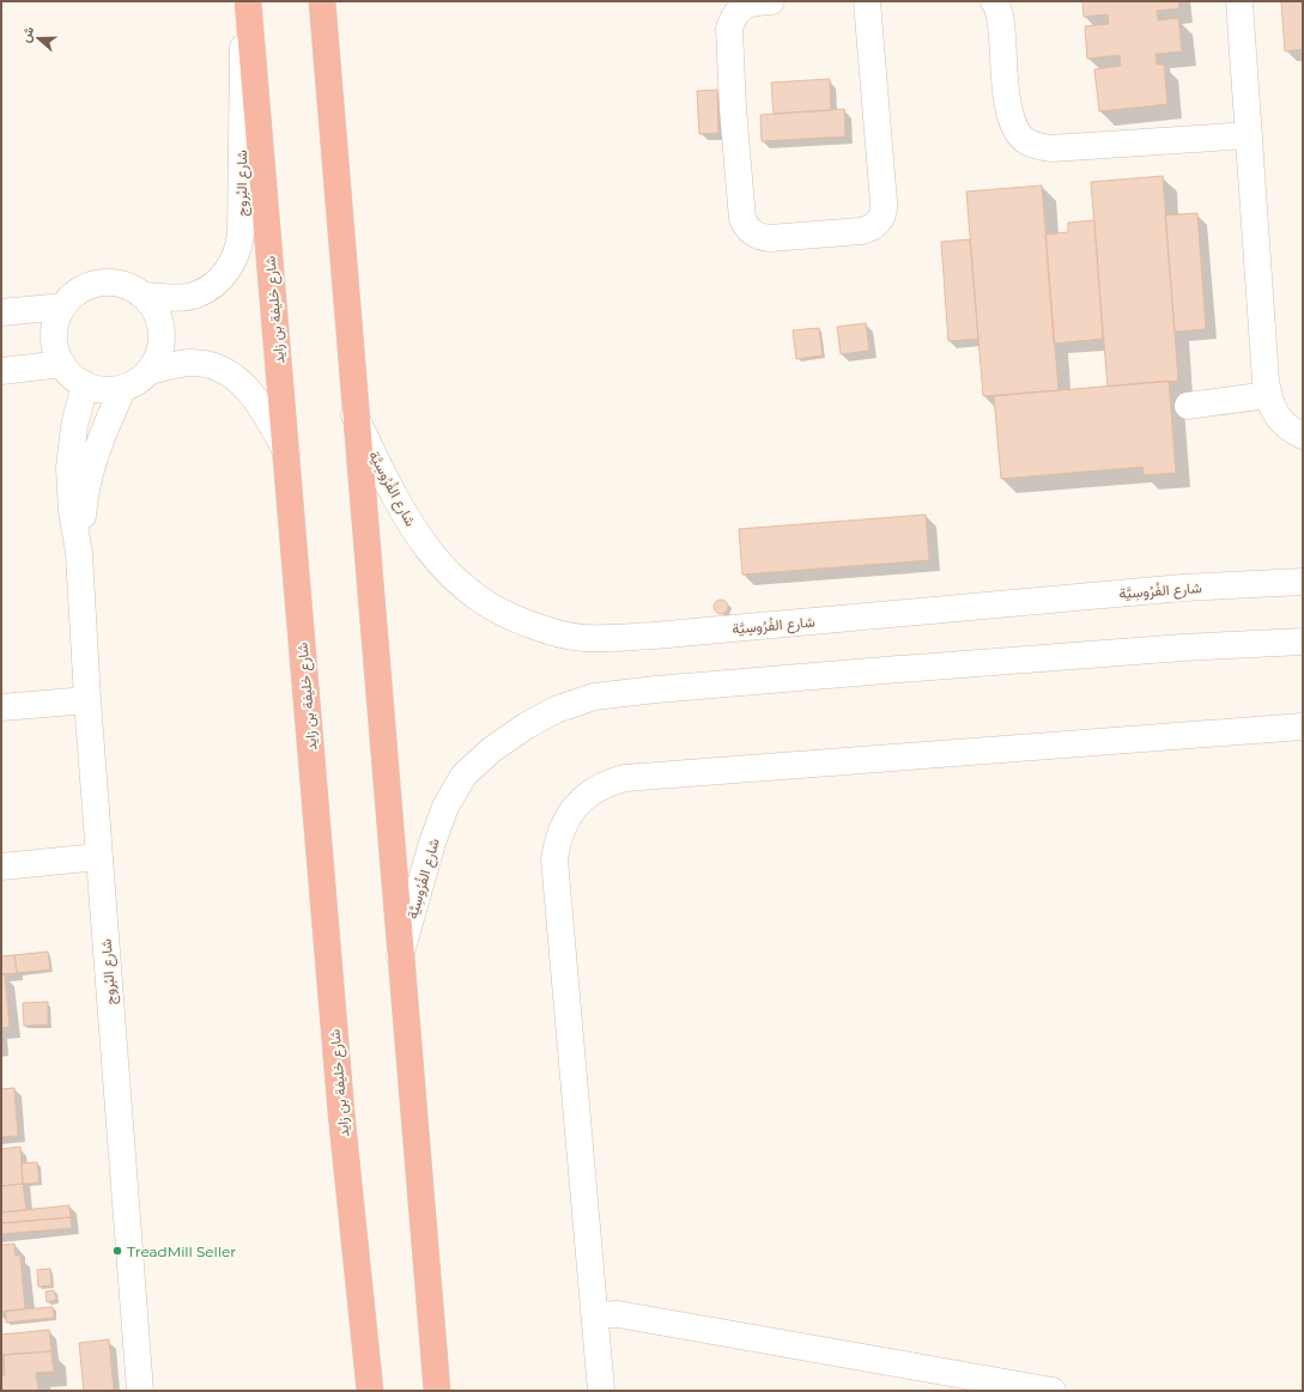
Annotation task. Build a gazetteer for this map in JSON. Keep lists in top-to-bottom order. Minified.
{"streets":{"highway":["شارع خليفة بن زايد"],"street":["شارع البُروج","شارع الفُرُوسِيَّة"]},"crossings":[["شارع البُروج","شارع خليفة بن زايد"]],"places":["TreadMill Seller"],"north":"left"}
